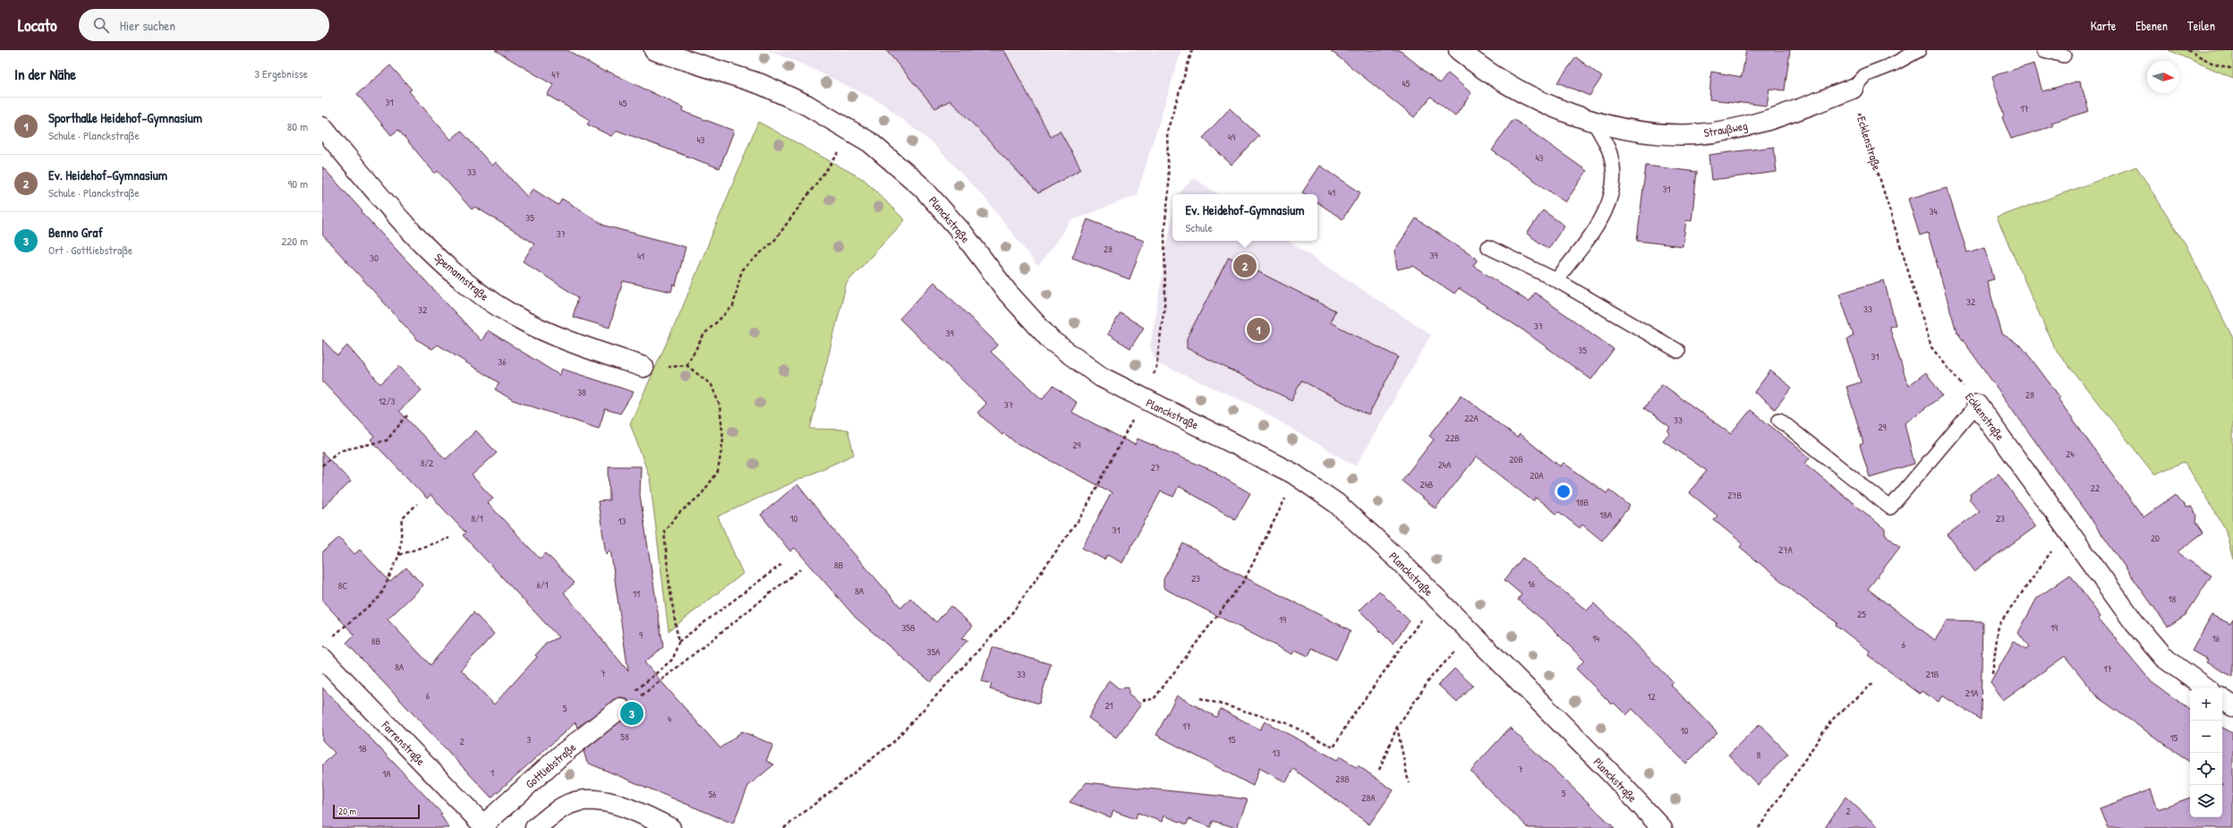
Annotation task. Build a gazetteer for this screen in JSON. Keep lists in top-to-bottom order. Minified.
{"streets":{"street":["Straußweg","Ecklenstraße","Planckstraße","Spemannstraße","Farrenstraße","Gottliebstraße"]},"crossings":[["Straußweg","Ecklenstraße"],["Farrenstraße","Gottliebstraße"]],"house_numbers":["47","45","31","45","17","49","43","43","33","31","41","34","35","37","28","39","41","30","32","33","32","37","39","35","31","36","38","28","12/3","37","22A","33","29","22B","29","24","20B","8/2","24A","27","20A","24B","22","27B","18B","18A","8/1","10","23","13","31","20","27A","8B","23","16","6/1","8C","8A","11","18","25","19","35B","19","9","14","16","8B","6","35A","8A","17","7","33","21B","21A","6","12","21","5","4","17","10","58","15","3","15","2","1B","13","8","7","1","1A","28B","5","56","28A","2"],"scale_bar":"20 m","north":"right","page":{"header":"Locato","search":"Hier suchen","nav":["Karte","Ebenen","Teilen"],"heading":["In der Nähe","3 Ergebnisse"],"list":[{"mark":"1","name":"Sporthalle Heidehof-Gymnasium","note":"Schule · Planckstraße","value":"80 m"},{"mark":"2","name":"Ev. Heidehof-Gymnasium","note":"Schule · Planckstraße","value":"90 m"},{"mark":"3","name":"Benno Graf","note":"Ort · Gottliebstraße","value":"220 m"}],"popup":["Ev. Heidehof-Gymnasium","Schule"],"pins":["2","1","3"],"map_buttons":["+","−"],"scale":"20 m"}}
